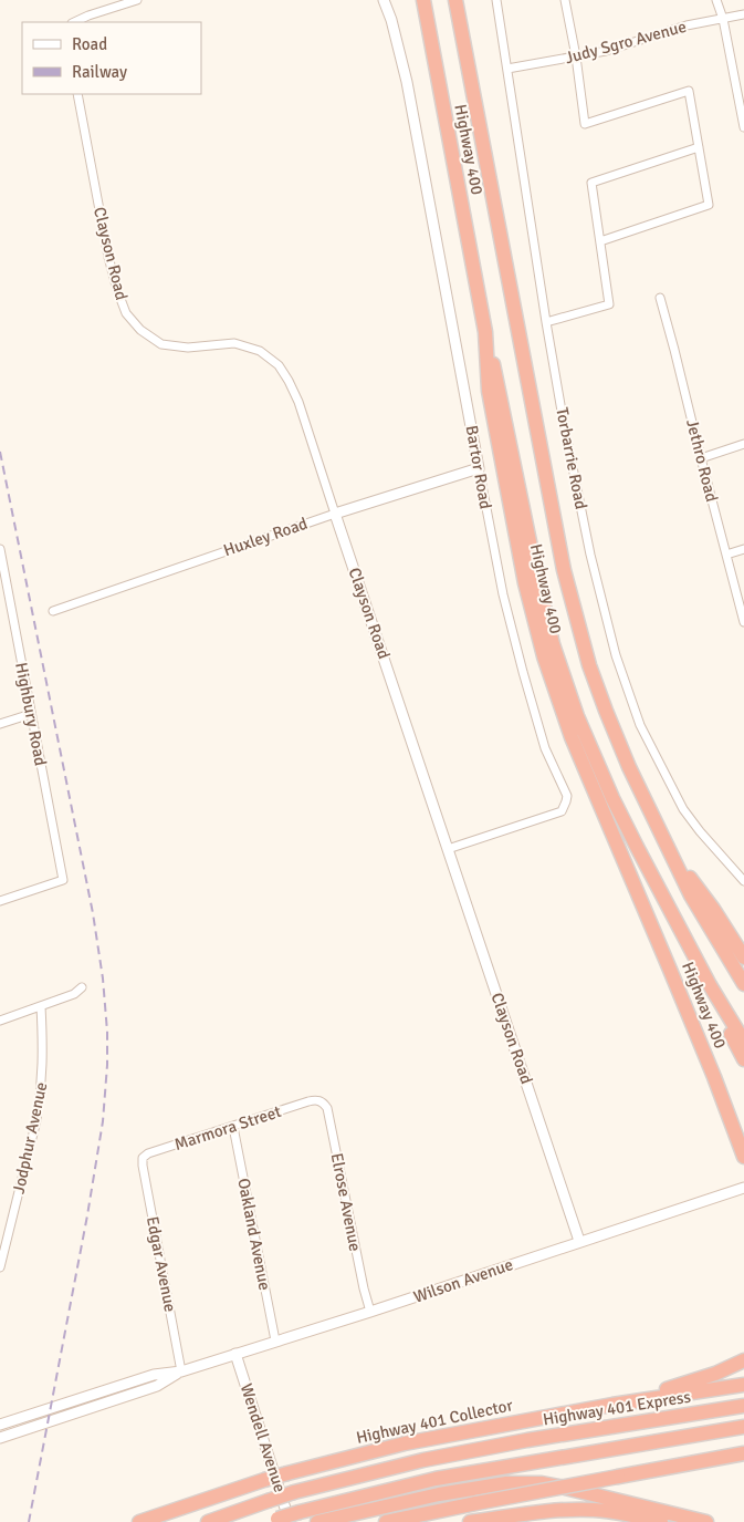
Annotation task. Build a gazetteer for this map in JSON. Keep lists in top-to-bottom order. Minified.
{"streets":{"highway":["Highway 400","Highway 401 Express","Highway 401 Collector"],"street":["Judy Sgro Avenue","Clayson Road","Torbarrie Road","Jethro Road","Bartor Road","Huxley Road","Highbury Road","Marmora Street","Jodphur Avenue","Elrose Avenue","Oakland Avenue","Edgar Avenue","Wilson Avenue","Wendell Avenue"]},"crossings":[["Judy Sgro Avenue","Torbarrie Road"],["Clayson Road","Bartor Road"],["Clayson Road","Huxley Road"],["Clayson Road","Wilson Avenue"],["Bartor Road","Huxley Road"],["Marmora Street","Elrose Avenue"],["Marmora Street","Oakland Avenue"],["Marmora Street","Edgar Avenue"],["Elrose Avenue","Wilson Avenue"],["Oakland Avenue","Wilson Avenue"],["Edgar Avenue","Wilson Avenue"],["Wilson Avenue","Wendell Avenue"]],"legend":["Road","Railway"]}
